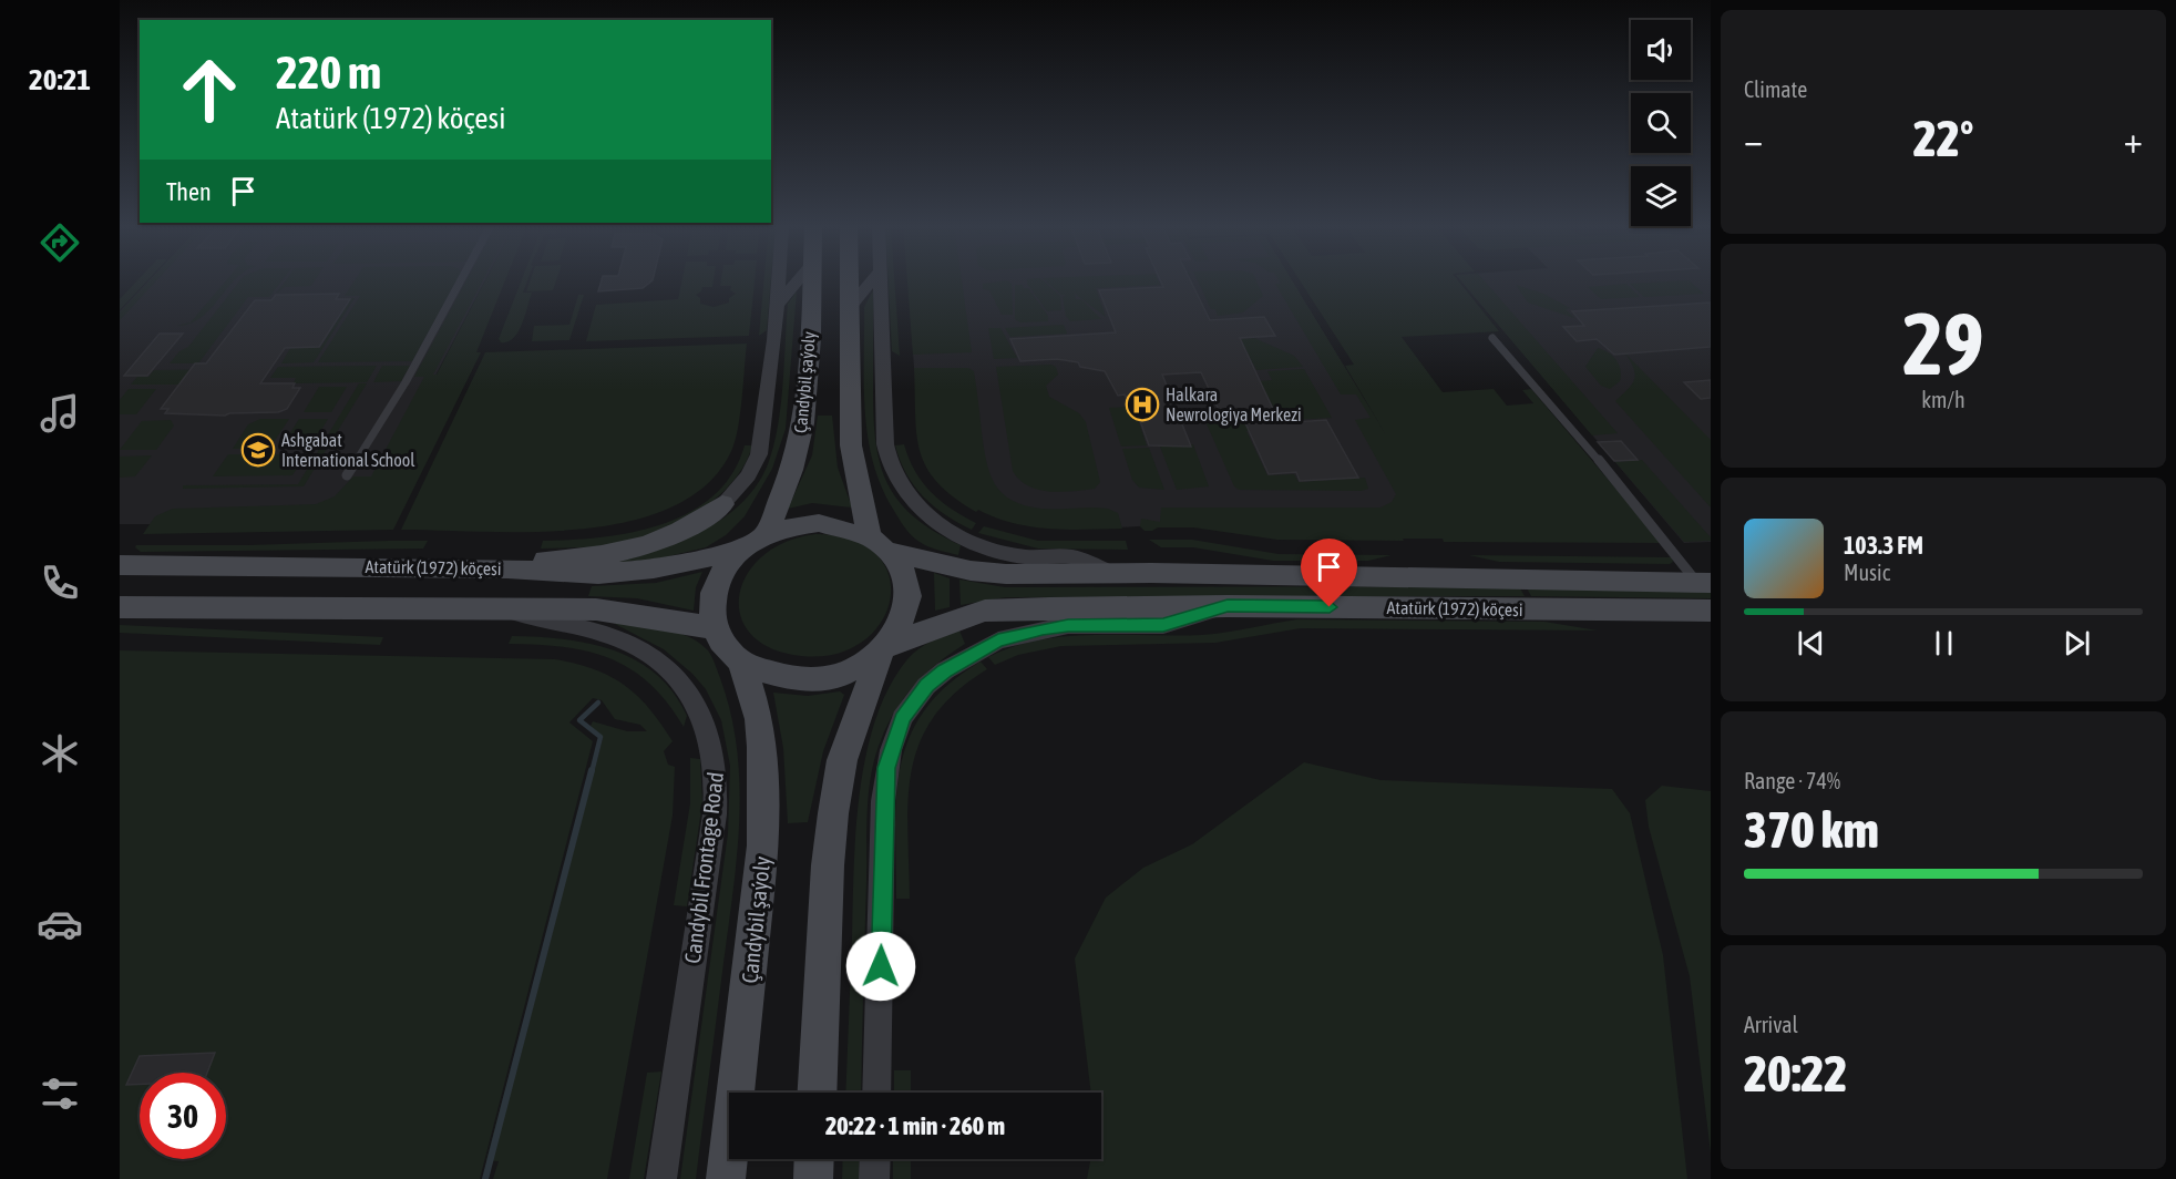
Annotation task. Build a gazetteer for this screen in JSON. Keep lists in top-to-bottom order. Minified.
{"streets":{"main road":["Çandybil şaýoly","Atatürk (1972) köçesi"],"street":["Candybil Frontage Road"]},"crossings":[["Çandybil şaýoly","Atatürk (1972) köçesi"]],"places":{"hospital":["Halkara Newrologiya Merkezi"],"school or university":["Ashgabat International School"]},"page":{"tabs":"20:21","tile":["Climate",["29","km/h"],["Range · 74%","370 km"],["Arrival","20:22"]],"turn":["220 m","Atatürk (1972) köçesi"],"heat":["−","22°","+"],"then":"Then","song":["103.3 FM","Music"],"limit":"30","trip":"20:22 · 1 min · 260 m"}}
